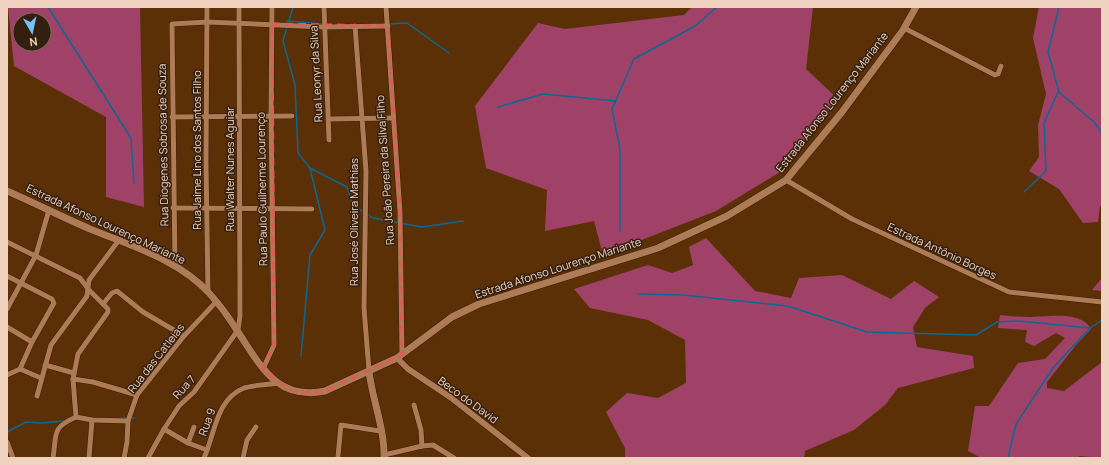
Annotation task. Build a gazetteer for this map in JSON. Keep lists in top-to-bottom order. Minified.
{"streets":{"main road":["Estrada Afonso Lourenço Mariante"],"street":["Rua Leonyr da Silva","Rua Diogenes Sobrosa de Souza","Rua Jaime Lino dos Santos Filho","Rua Walter Nunes Aguiar","Rua João Pereira da Silva Filho","Rua Paulo Guilherme Lourenço","Rua José Oliveira Mathias","Estrada Antônio Borges","Rua das Catleias","Rua 7","Beco do David","Rua 9"]},"crossings":[["Estrada Afonso Lourenço Mariante","Rua Diogenes Sobrosa de Souza"],["Estrada Afonso Lourenço Mariante","Rua Jaime Lino dos Santos Filho"],["Estrada Afonso Lourenço Mariante","Rua Walter Nunes Aguiar"],["Estrada Afonso Lourenço Mariante","Rua João Pereira da Silva Filho"],["Estrada Afonso Lourenço Mariante","Rua Paulo Guilherme Lourenço"],["Estrada Afonso Lourenço Mariante","Rua José Oliveira Mathias"],["Estrada Afonso Lourenço Mariante","Estrada Antônio Borges"],["Estrada Afonso Lourenço Mariante","Rua das Catleias"],["Estrada Afonso Lourenço Mariante","Rua 7"],["Estrada Afonso Lourenço Mariante","Beco do David"],["Estrada Afonso Lourenço Mariante","Rua 9"],["Rua Diogenes Sobrosa de Souza","Rua Jaime Lino dos Santos Filho"],["Rua Walter Nunes Aguiar","Rua 7"],["Rua João Pereira da Silva Filho","Beco do David"]],"north":"bottom"}
